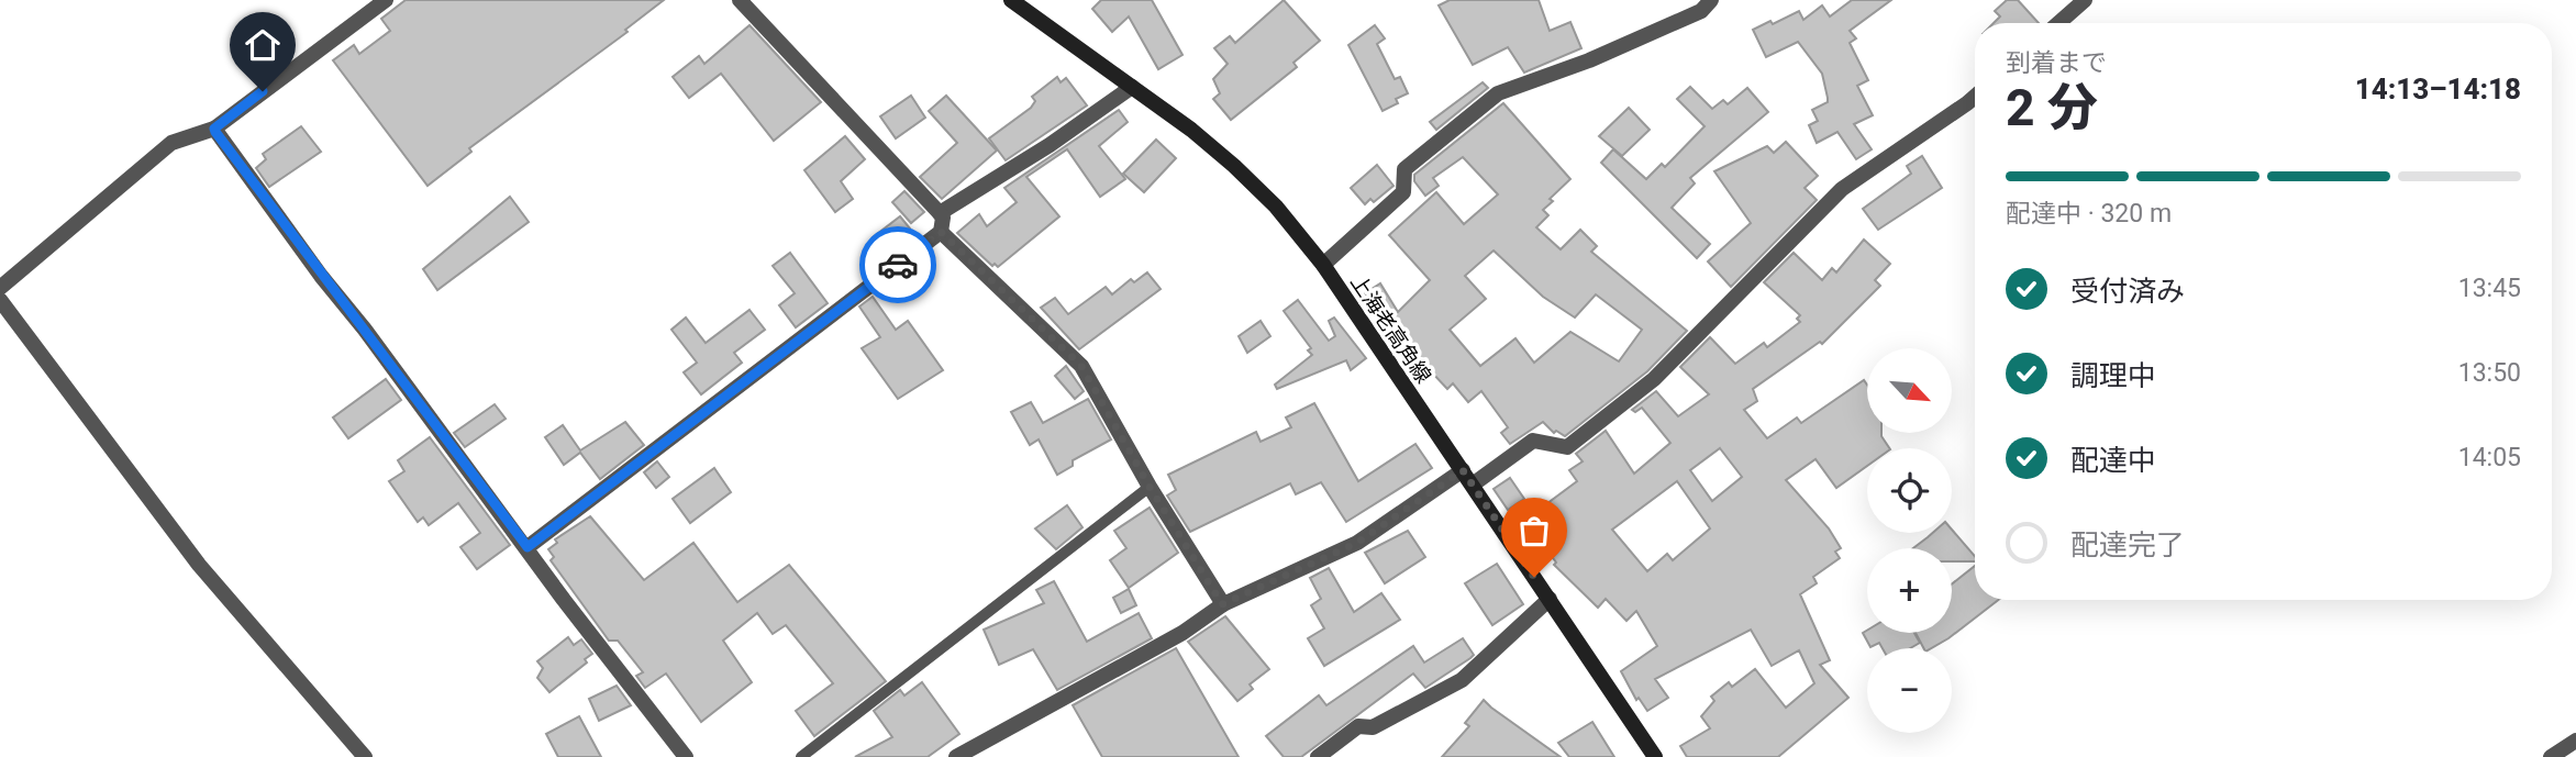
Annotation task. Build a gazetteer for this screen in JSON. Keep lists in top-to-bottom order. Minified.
{"streets":{"main road":["上海老高角線"]},"north":"bottom right","page":{"heading":["2 分","到着まで","14:13–14:18"],"bar":"配達中 · 320 m","list":[["受付済み","13:45"],["調理中","13:50"],["配達中","14:05"],"配達完了"],"map_buttons":["+","−"]}}
